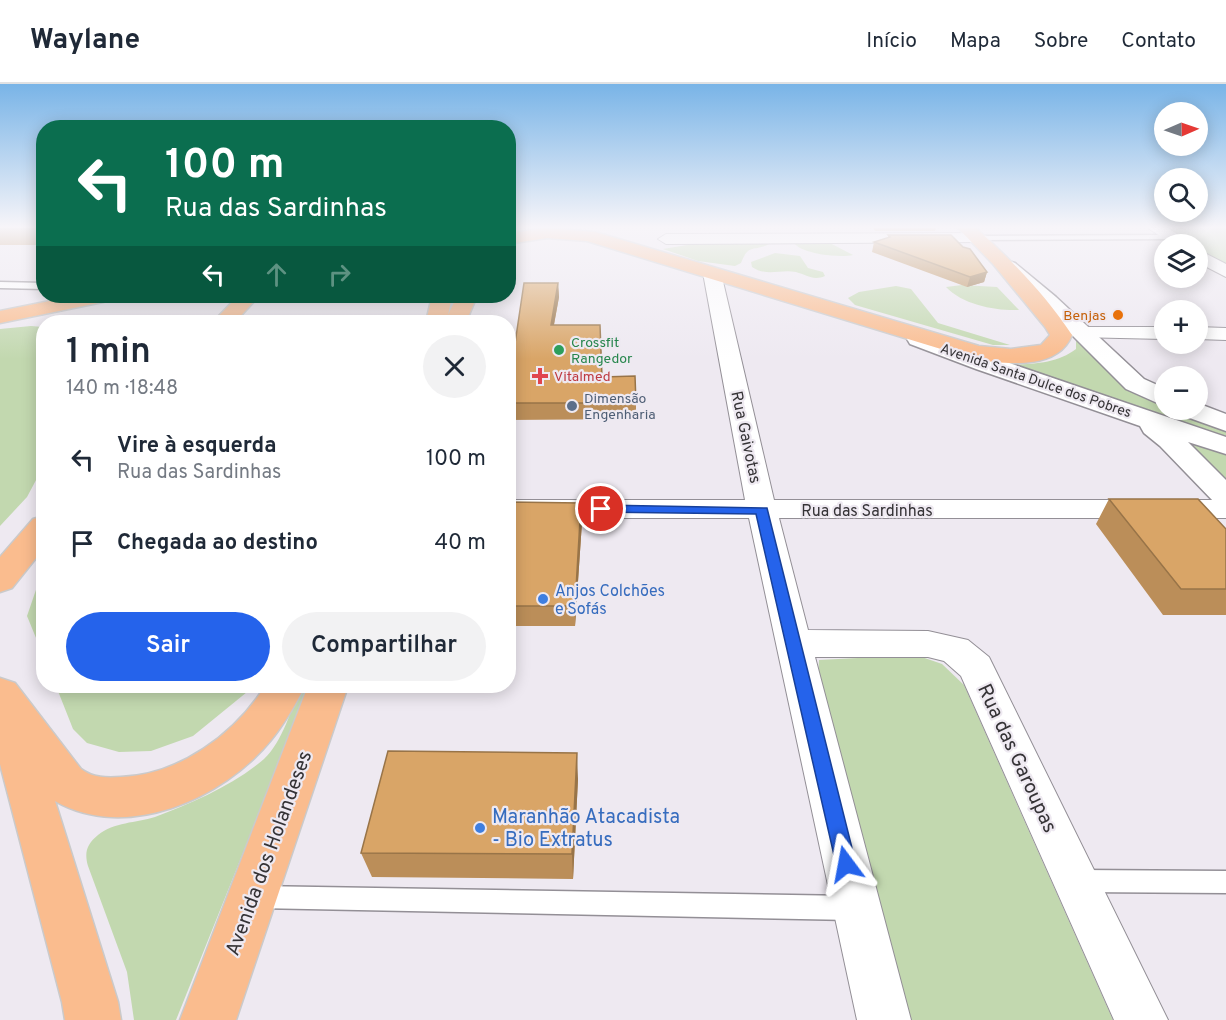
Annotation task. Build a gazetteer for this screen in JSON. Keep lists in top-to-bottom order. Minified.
{"streets":{"main road":["Avenida Santa Dulce dos Pobres","Avenida dos Holandeses"],"street":["Rua Gaivotas","Rua das Sardinhas","Rua das Garoupas"]},"crossings":[["Avenida Santa Dulce dos Pobres","Rua Gaivotas"],["Rua Gaivotas","Rua das Sardinhas"],["Rua Gaivotas","Rua das Garoupas"]],"places":{"other":["Benjas","Crossfit Rangedor","Dimensão Engenharia","Anjos Colchões e Sofás","Maranhão Atacadista - Bio Extratus"],"health":["Vitalmed"]},"north":"right","page":{"header":"Waylane","nav":["Início","Mapa","Sobre","Contato"],"map_buttons":["+","−"],"turn":["100 m","Rua das Sardinhas"],"heading":["1 min","140 m · 18:48"],"list":[{"name":"Vire à esquerda","note":"Rua das Sardinhas","value":"100 m"},{"name":"Chegada ao destino","value":"40 m"}],"buttons":["Sair","Compartilhar"]}}
